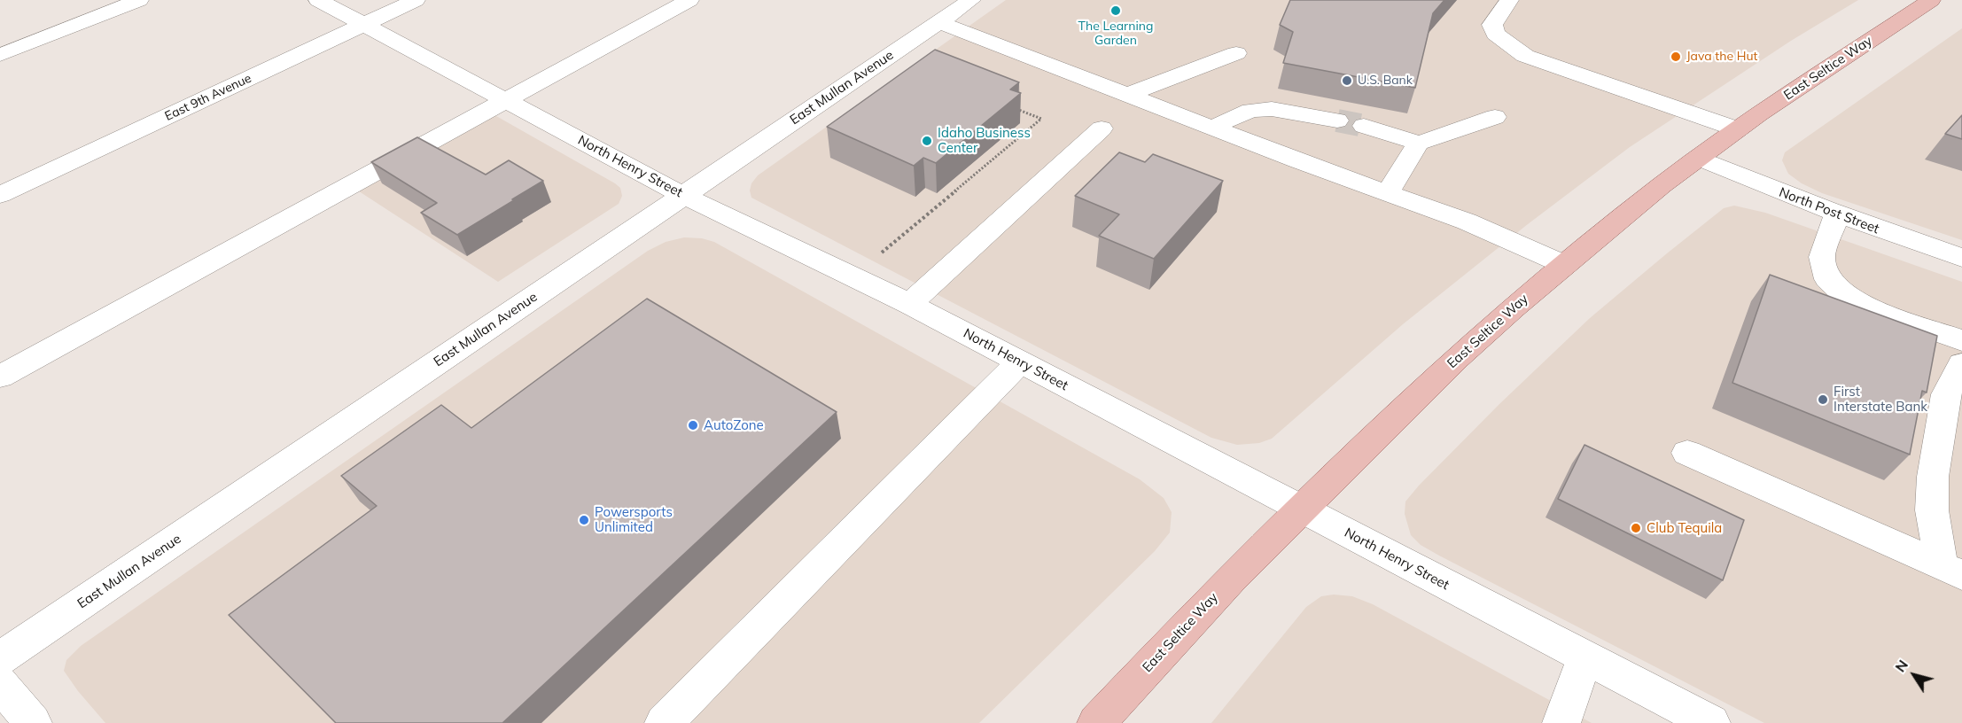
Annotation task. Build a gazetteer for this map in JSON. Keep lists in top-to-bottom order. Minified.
{"streets":{"main road":["East Seltice Way"],"street":["East Mullan Avenue","East 9th Avenue","North Henry Street","North Post Street"]},"crossings":[["East Seltice Way","North Henry Street"],["East Seltice Way","North Post Street"],["East Mullan Avenue","North Henry Street"],["East 9th Avenue","North Henry Street"]],"places":["The Learning Garden","Java the Hut","U.S. Bank","Idaho Business Center","First Interstate Bank","AutoZone","Powersports Unlimited","Club Tequila"],"north":"top left"}
